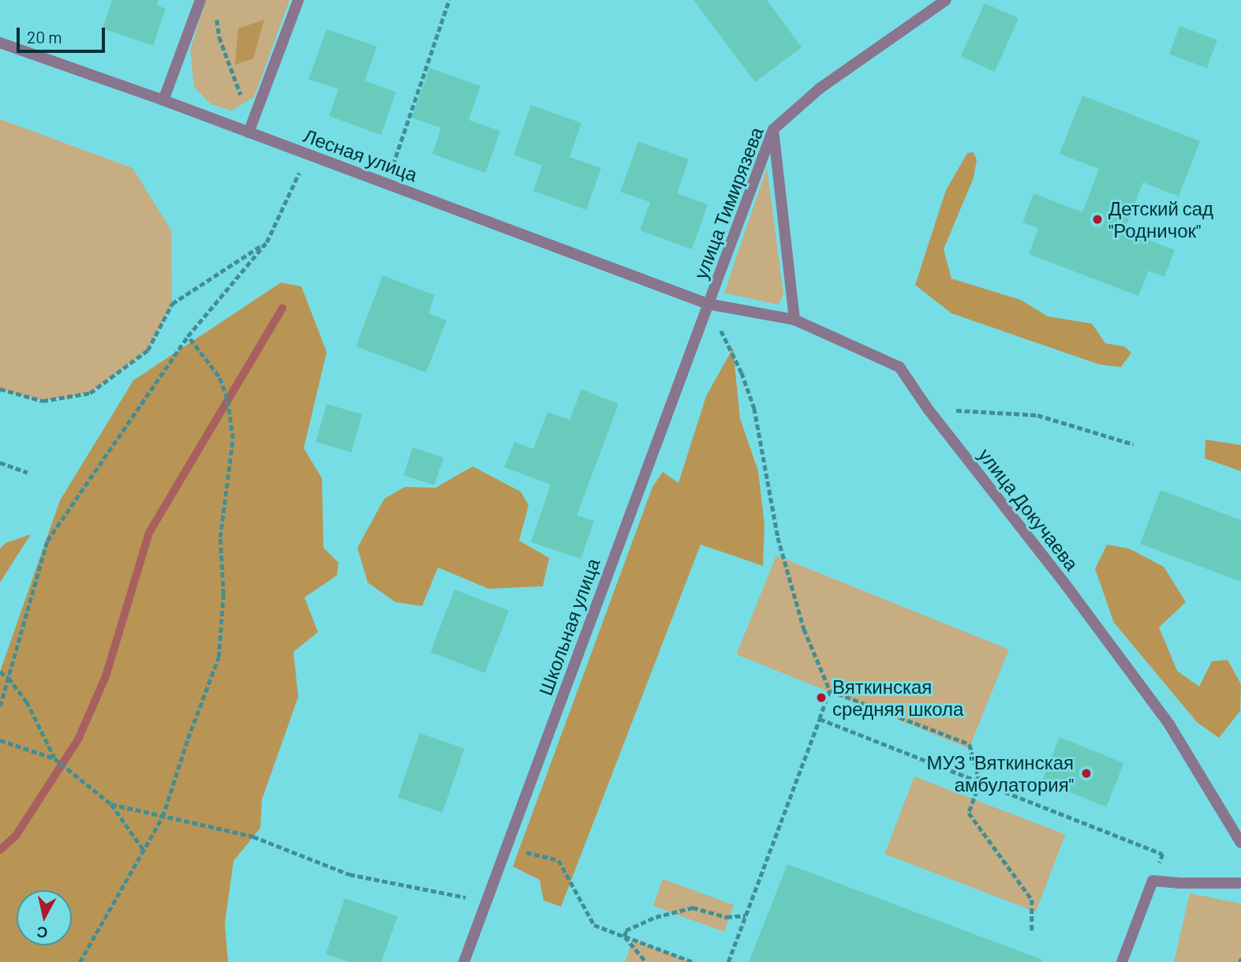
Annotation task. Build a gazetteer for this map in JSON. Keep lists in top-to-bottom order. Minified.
{"streets":{"street":["Лесная улица","улица Тимирязева","улица Докучаева","Школьная улица"]},"crossings":[["Лесная улица","улица Тимирязева"],["Лесная улица","улица Докучаева"],["Лесная улица","Школьная улица"],["улица Тимирязева","улица Докучаева"],["улица Тимирязева","Школьная улица"],["улица Докучаева","Школьная улица"]],"places":["Детский сад \"Родничок\"","Вяткинская средняя школа","МУЗ \"Вяткинская амбулатория\""],"scale_bar":"20 m","north":"bottom"}
